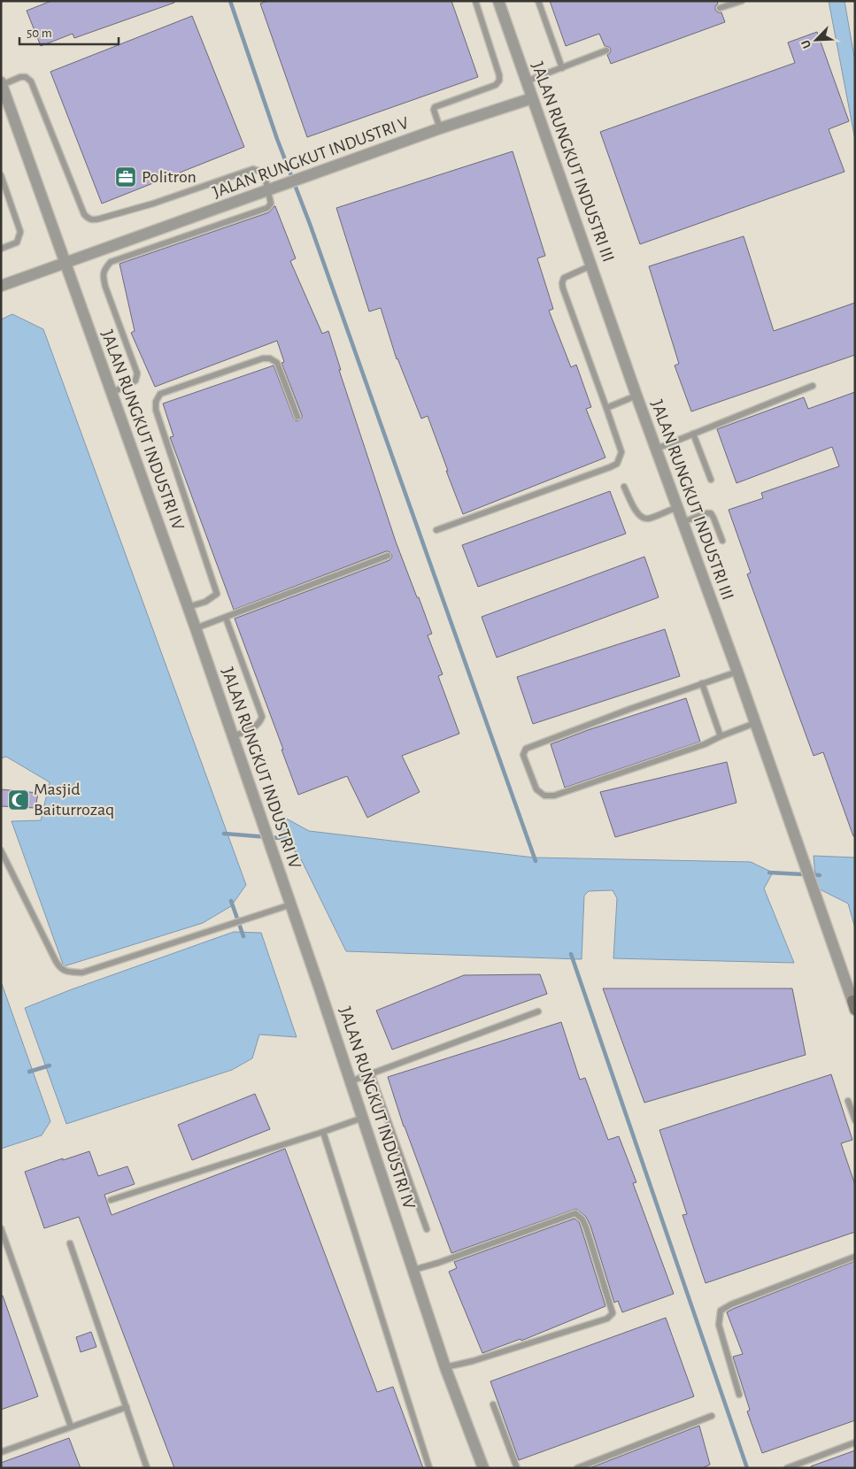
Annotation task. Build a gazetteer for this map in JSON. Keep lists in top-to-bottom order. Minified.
{"streets":{"street":["JALAN RUNGKUT INDUSTRI V","JALAN RUNGKUT INDUSTRI III","JALAN RUNGKUT INDUSTRI IV"]},"crossings":[["JALAN RUNGKUT INDUSTRI V","JALAN RUNGKUT INDUSTRI III"],["JALAN RUNGKUT INDUSTRI V","JALAN RUNGKUT INDUSTRI IV"]],"places":{"office":["Politron"],"mosque":["Masjid Baiturrozaq"]},"scale_bar":"50 m","north":"bottom left"}
